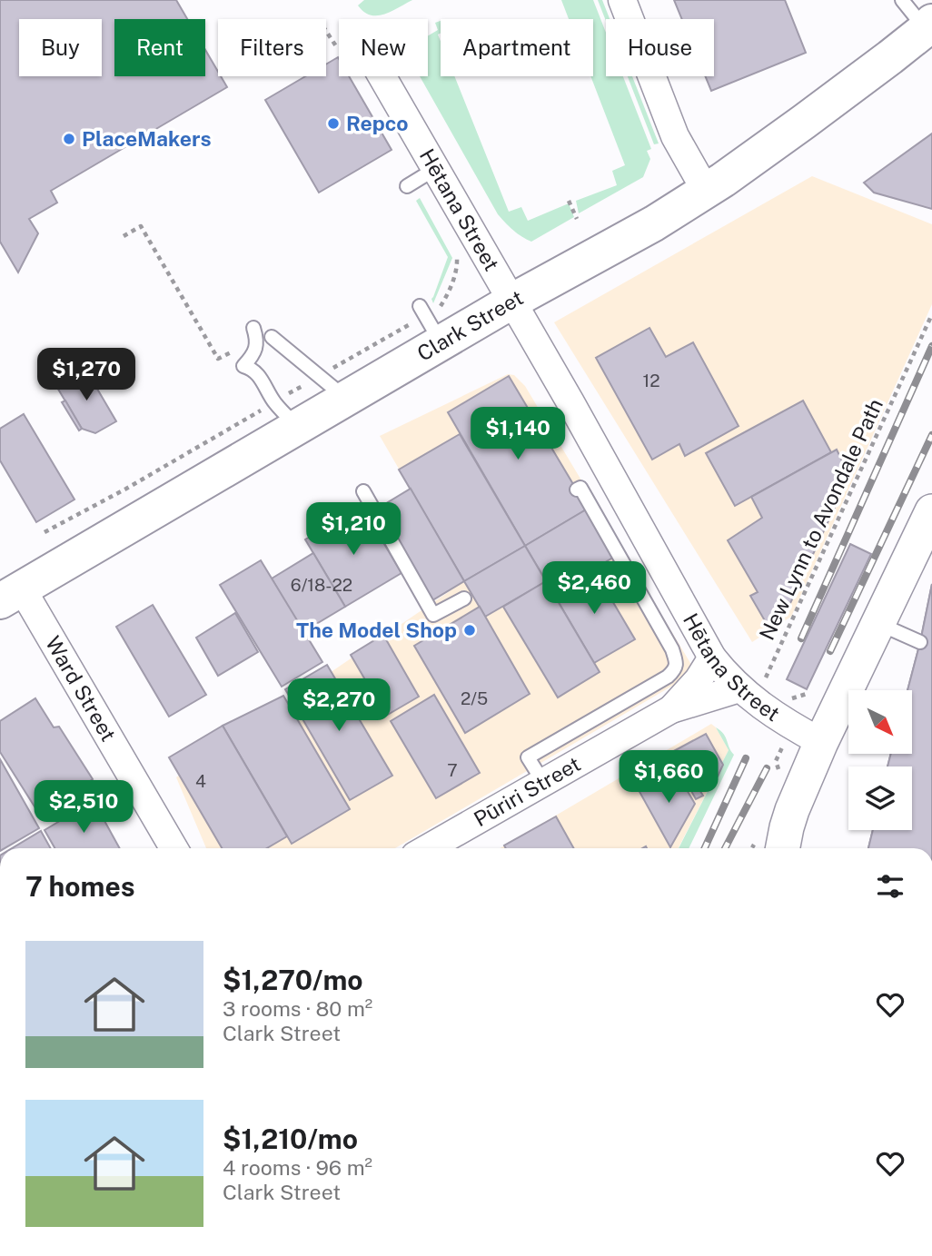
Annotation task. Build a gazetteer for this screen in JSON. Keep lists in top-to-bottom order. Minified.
{"streets":{"main road":["Clark Street"],"street":["Hētana Street","Ward Street","Pūriri Street"],"path":["New Lynn to Avondale Path"]},"crossings":[["Hētana Street","Clark Street"],["Hētana Street","New Lynn to Avondale Path"],["Hētana Street","Pūriri Street"],["Clark Street","Ward Street"],["New Lynn to Avondale Path","Pūriri Street"]],"places":["Repco","PlaceMakers","The Model Shop"],"house_numbers":["12","6/18-22","2/5","7","4"],"north":"bottom right","page":{"chip":["Buy","Rent","Filters","New","Apartment","House"],"price":["$1,270","$1,140","$1,210","$2,460","$2,270","$1,660","$2,510"],"heading":"7 homes","list":[{"name":"$1,270/mo","note":"3 rooms · 80 m² · Clark Street"},{"name":"$1,210/mo","note":"4 rooms · 96 m² · Clark Street"}]}}
